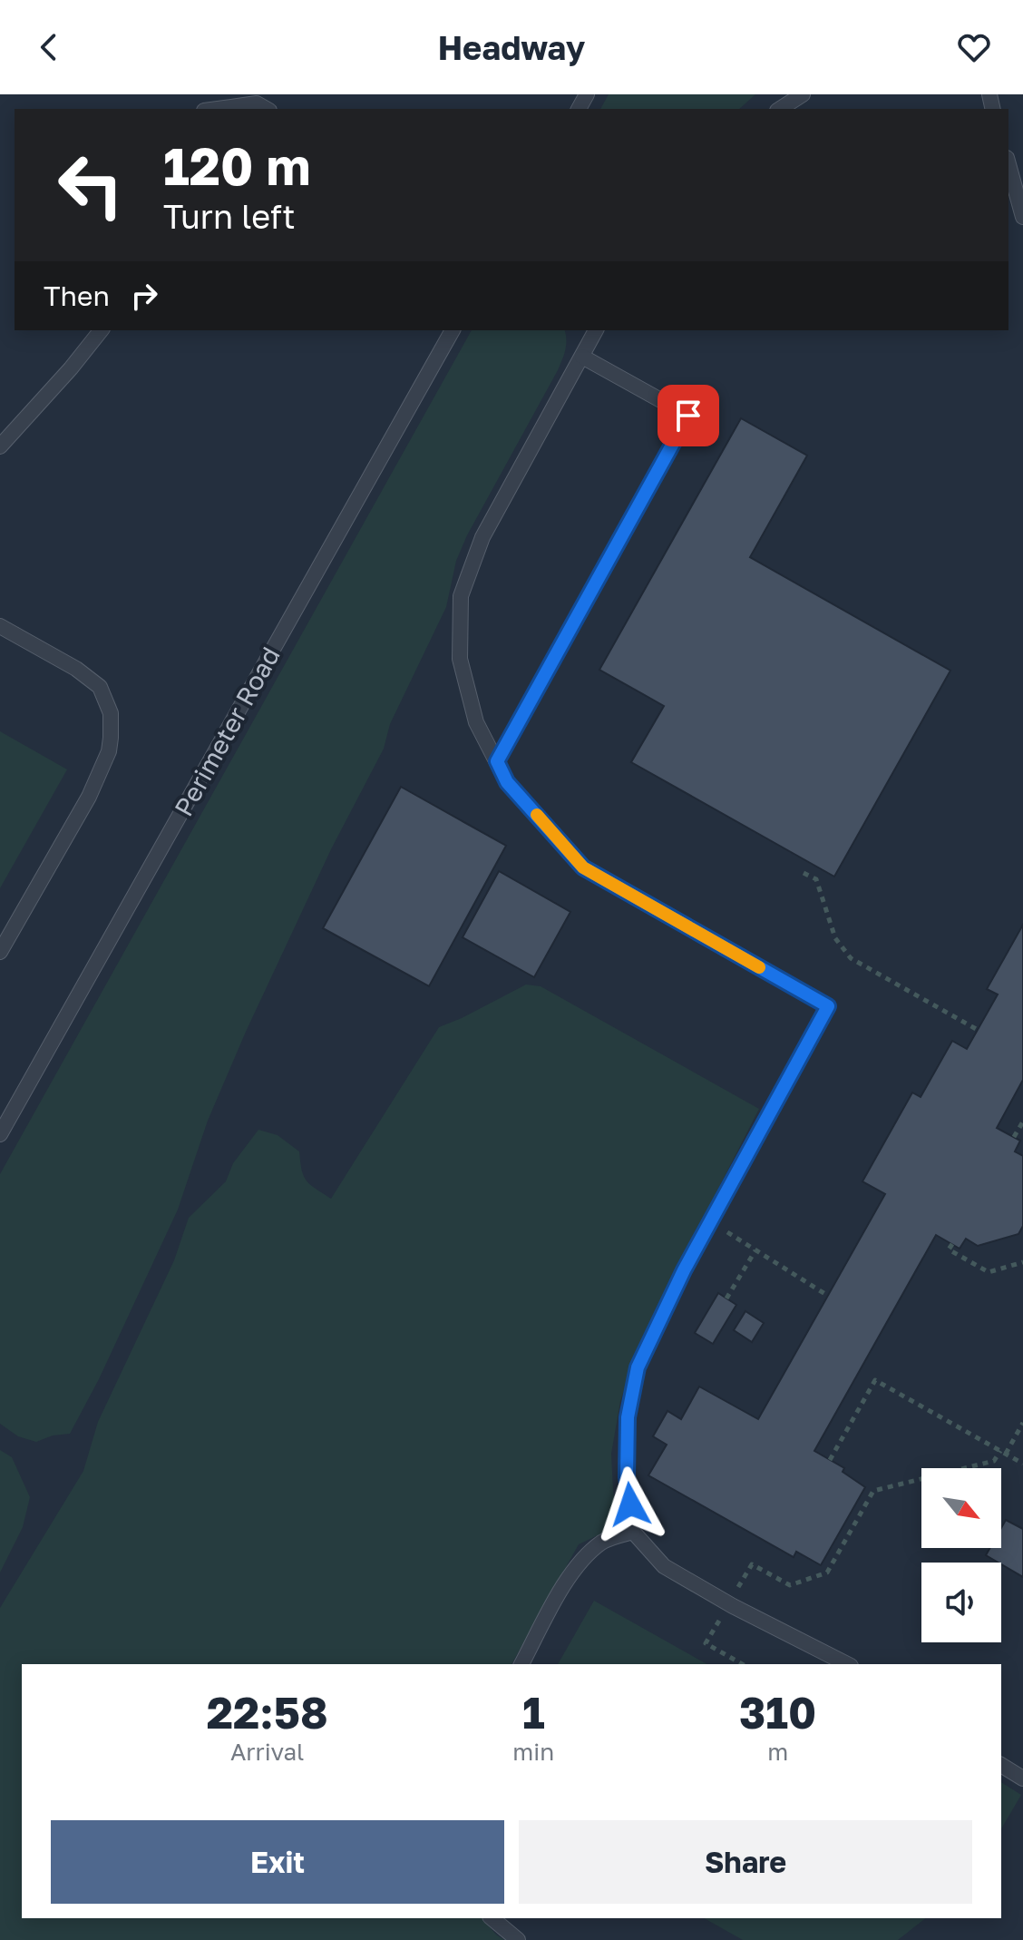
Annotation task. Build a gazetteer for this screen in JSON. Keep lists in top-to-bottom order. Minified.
{"streets":{"lane":["Perimeter Road"]},"north":"bottom right","page":{"header":"Headway","turn":["120 m","Turn left"],"then":"Then","eta":["22:58","Arrival","1","min","310","m"],"buttons":["Exit","Share"]}}
